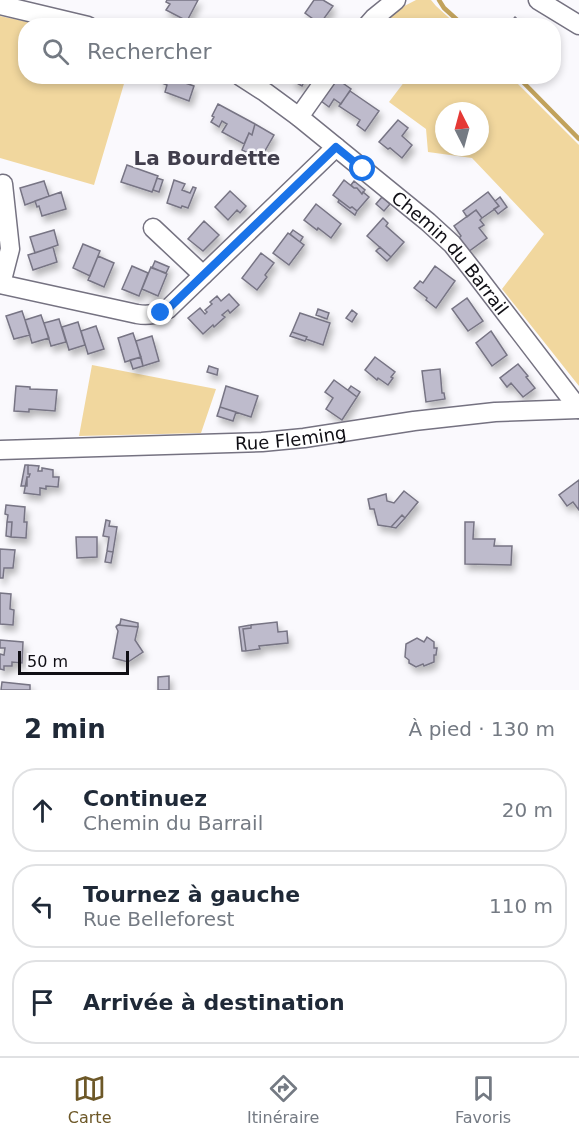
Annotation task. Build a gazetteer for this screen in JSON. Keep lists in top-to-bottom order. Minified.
{"streets":{"street":["Chemin du Barrail","Rue Fleming"]},"crossings":[["Chemin du Barrail","Rue Fleming"]],"districts":["La Bourdette"],"scale_bar":"50 m","north":"top","page":{"search":"Rechercher","scale":"50 m","heading":["2 min","À pied · 130 m"],"list":[["Continuez","Chemin du Barrail","20 m"],["Tournez à gauche","Rue Belleforest","110 m"],"Arrivée à destination"],"nav":["Carte","Itinéraire","Favoris"]}}
